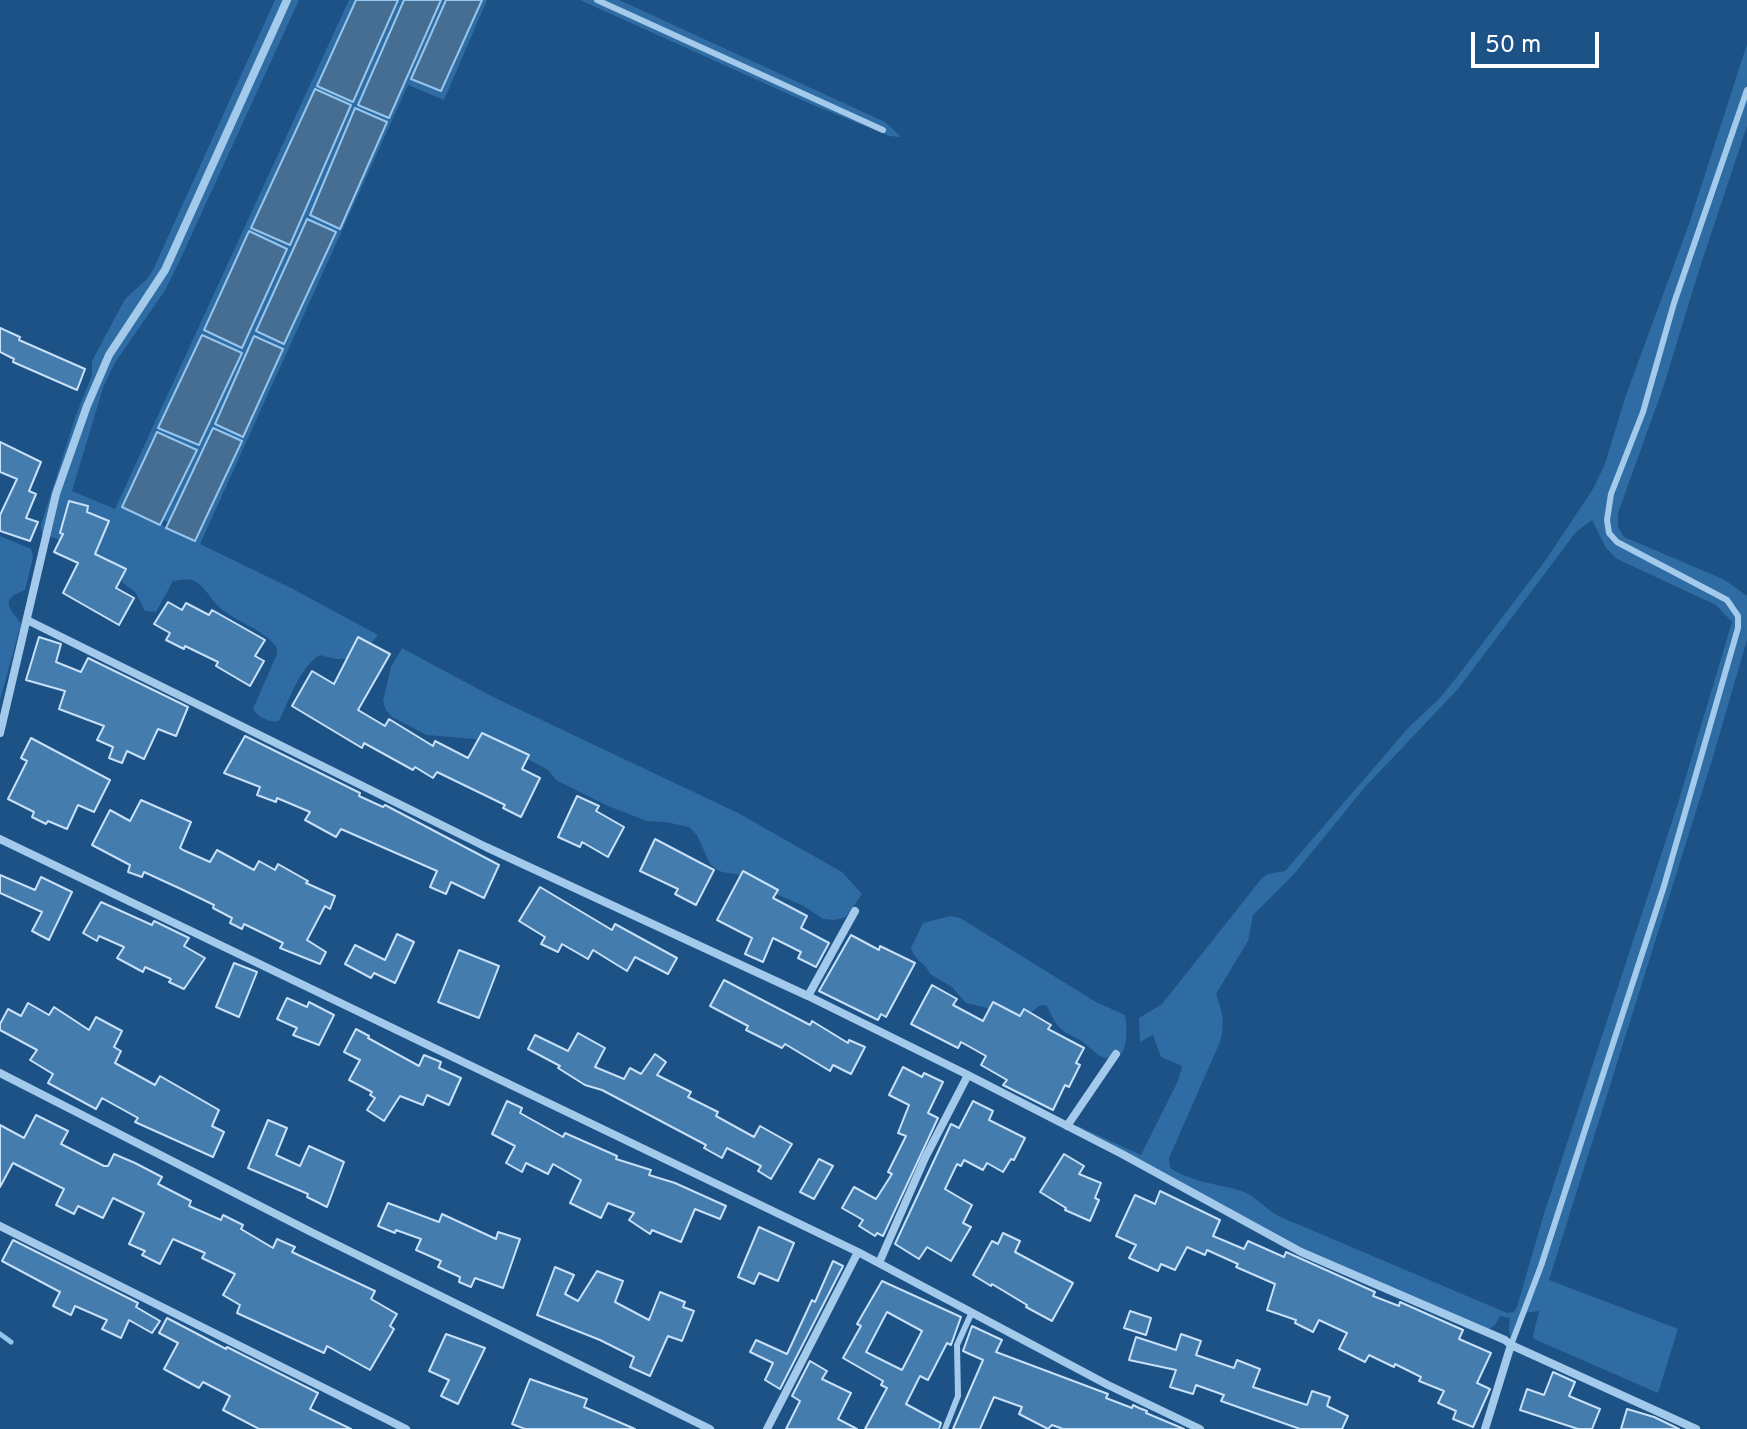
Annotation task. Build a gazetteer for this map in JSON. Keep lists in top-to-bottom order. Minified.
{"scale_bar":"50 m"}
